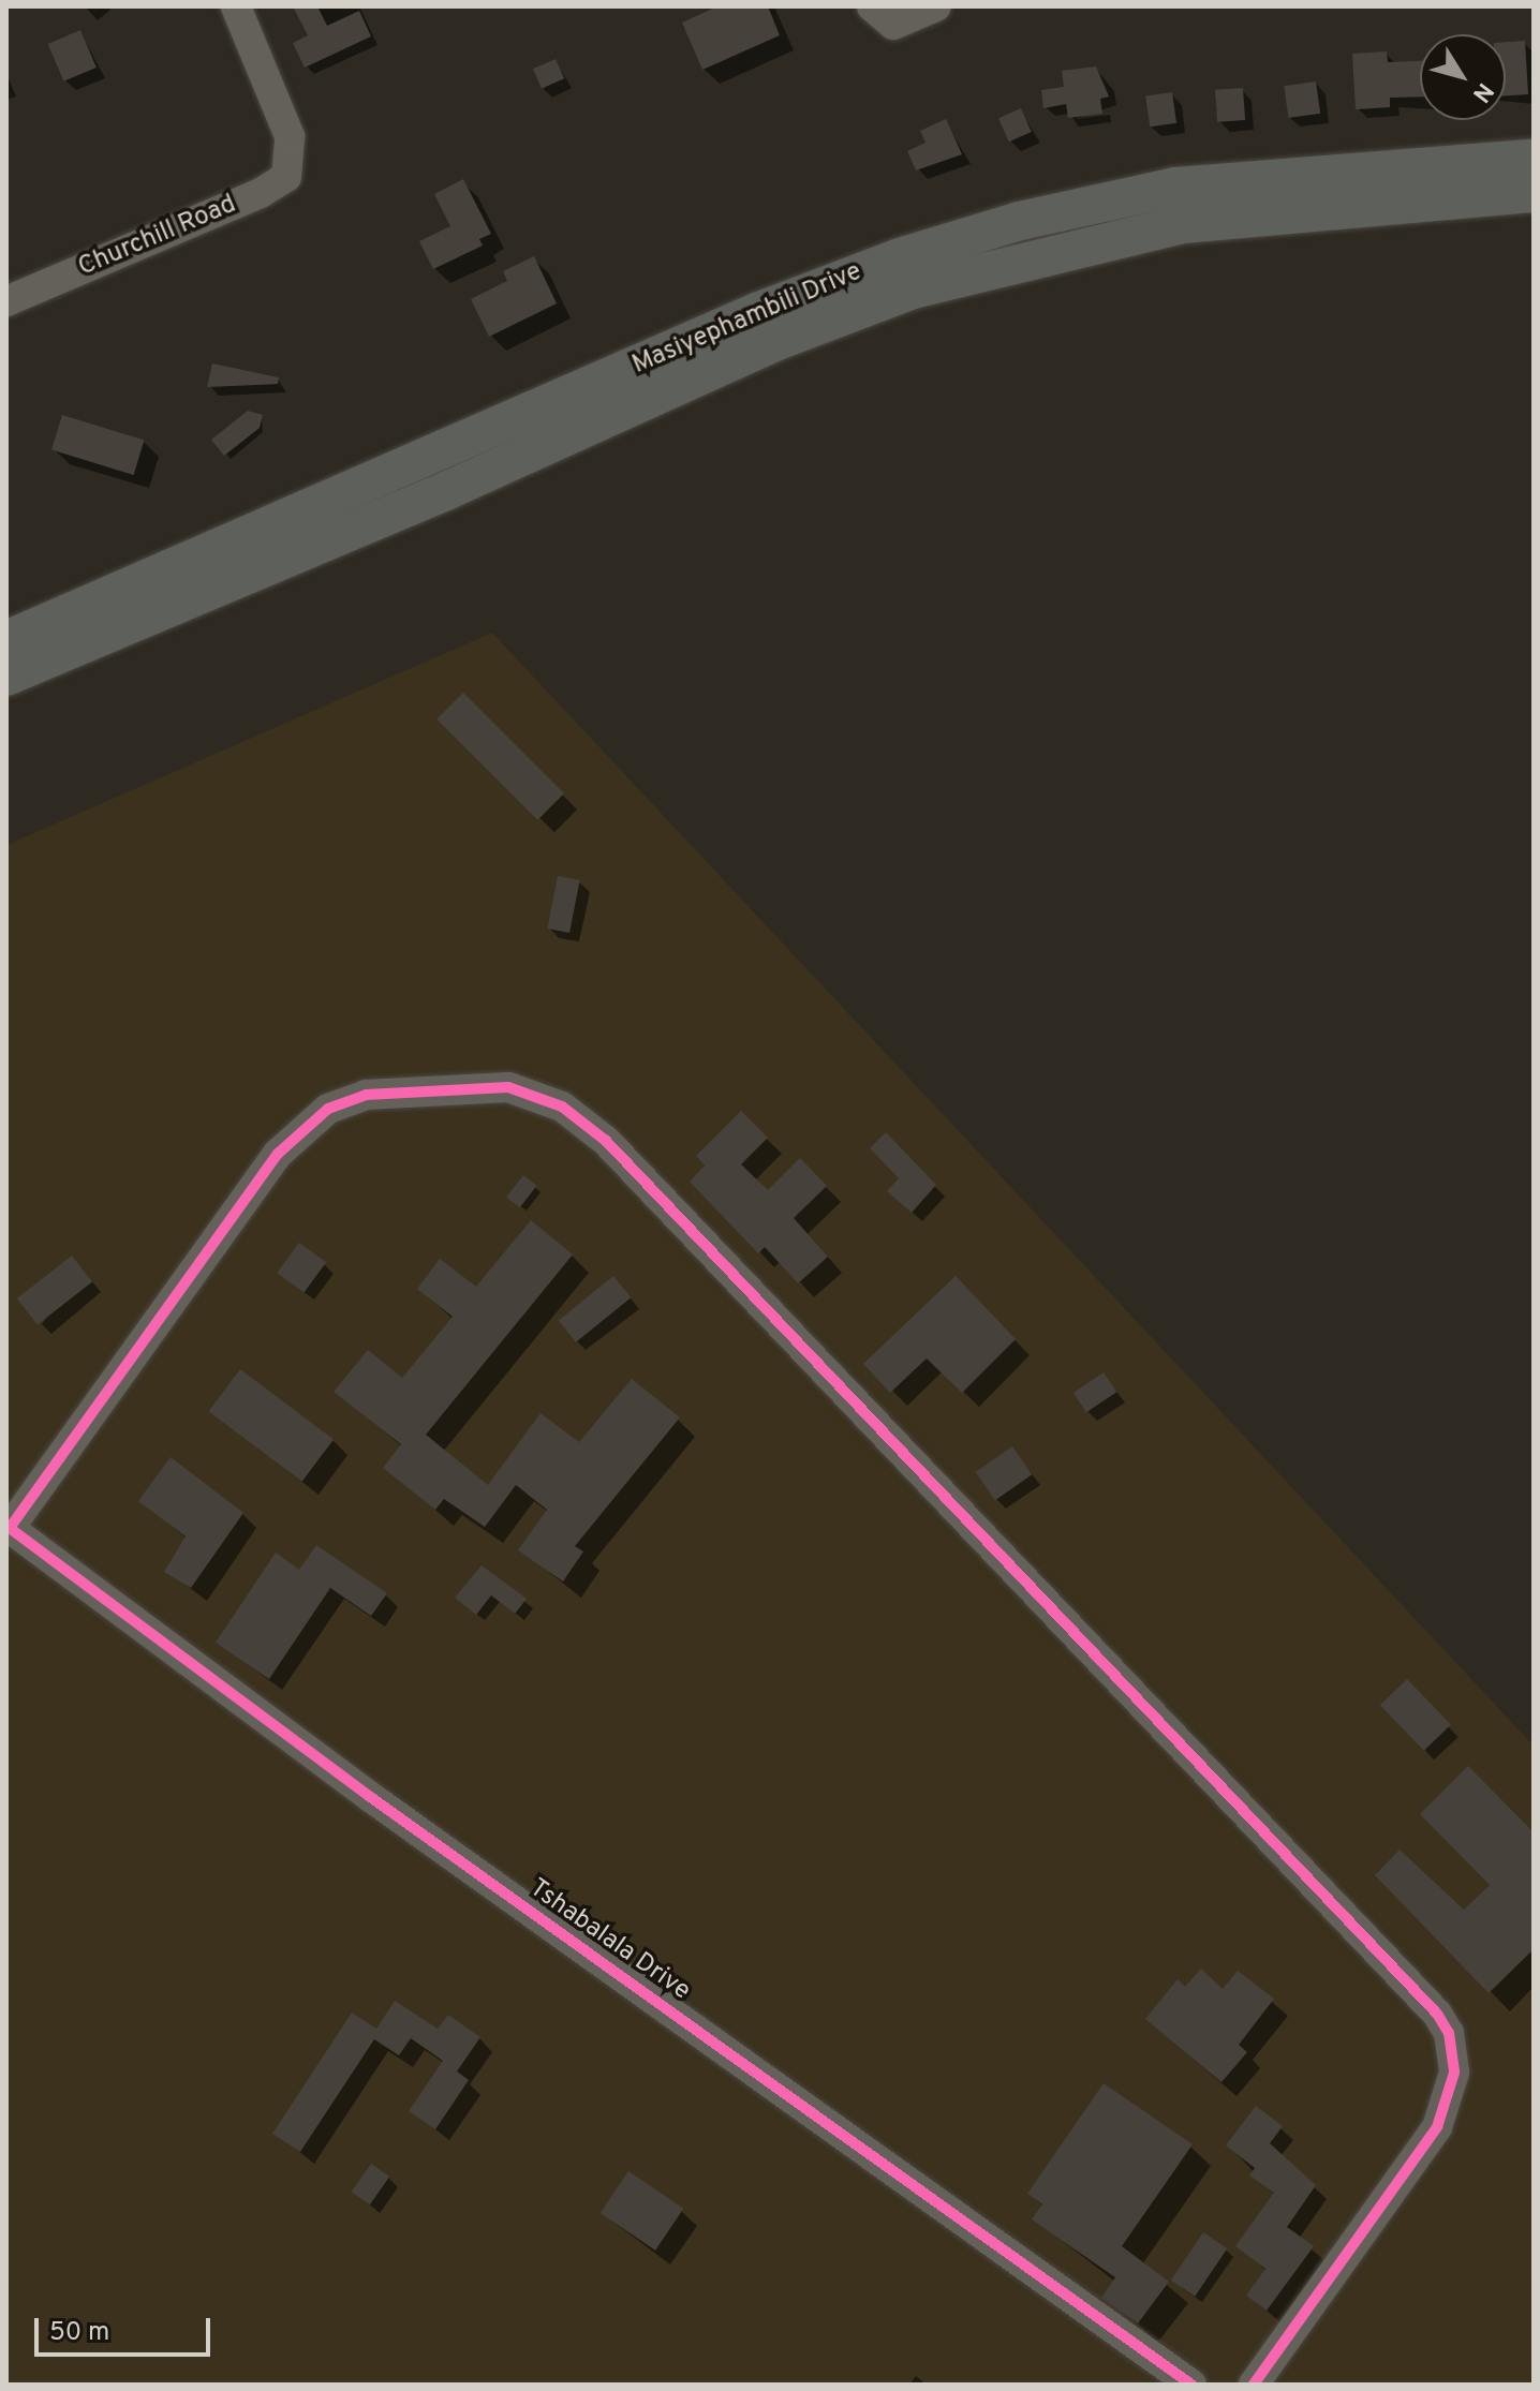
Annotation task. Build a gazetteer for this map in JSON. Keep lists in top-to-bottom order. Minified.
{"streets":{"main road":["Masiyephambili Drive"],"street":["Churchill Road","Tshabalala Drive"]},"scale_bar":"50 m","north":"bottom right"}
